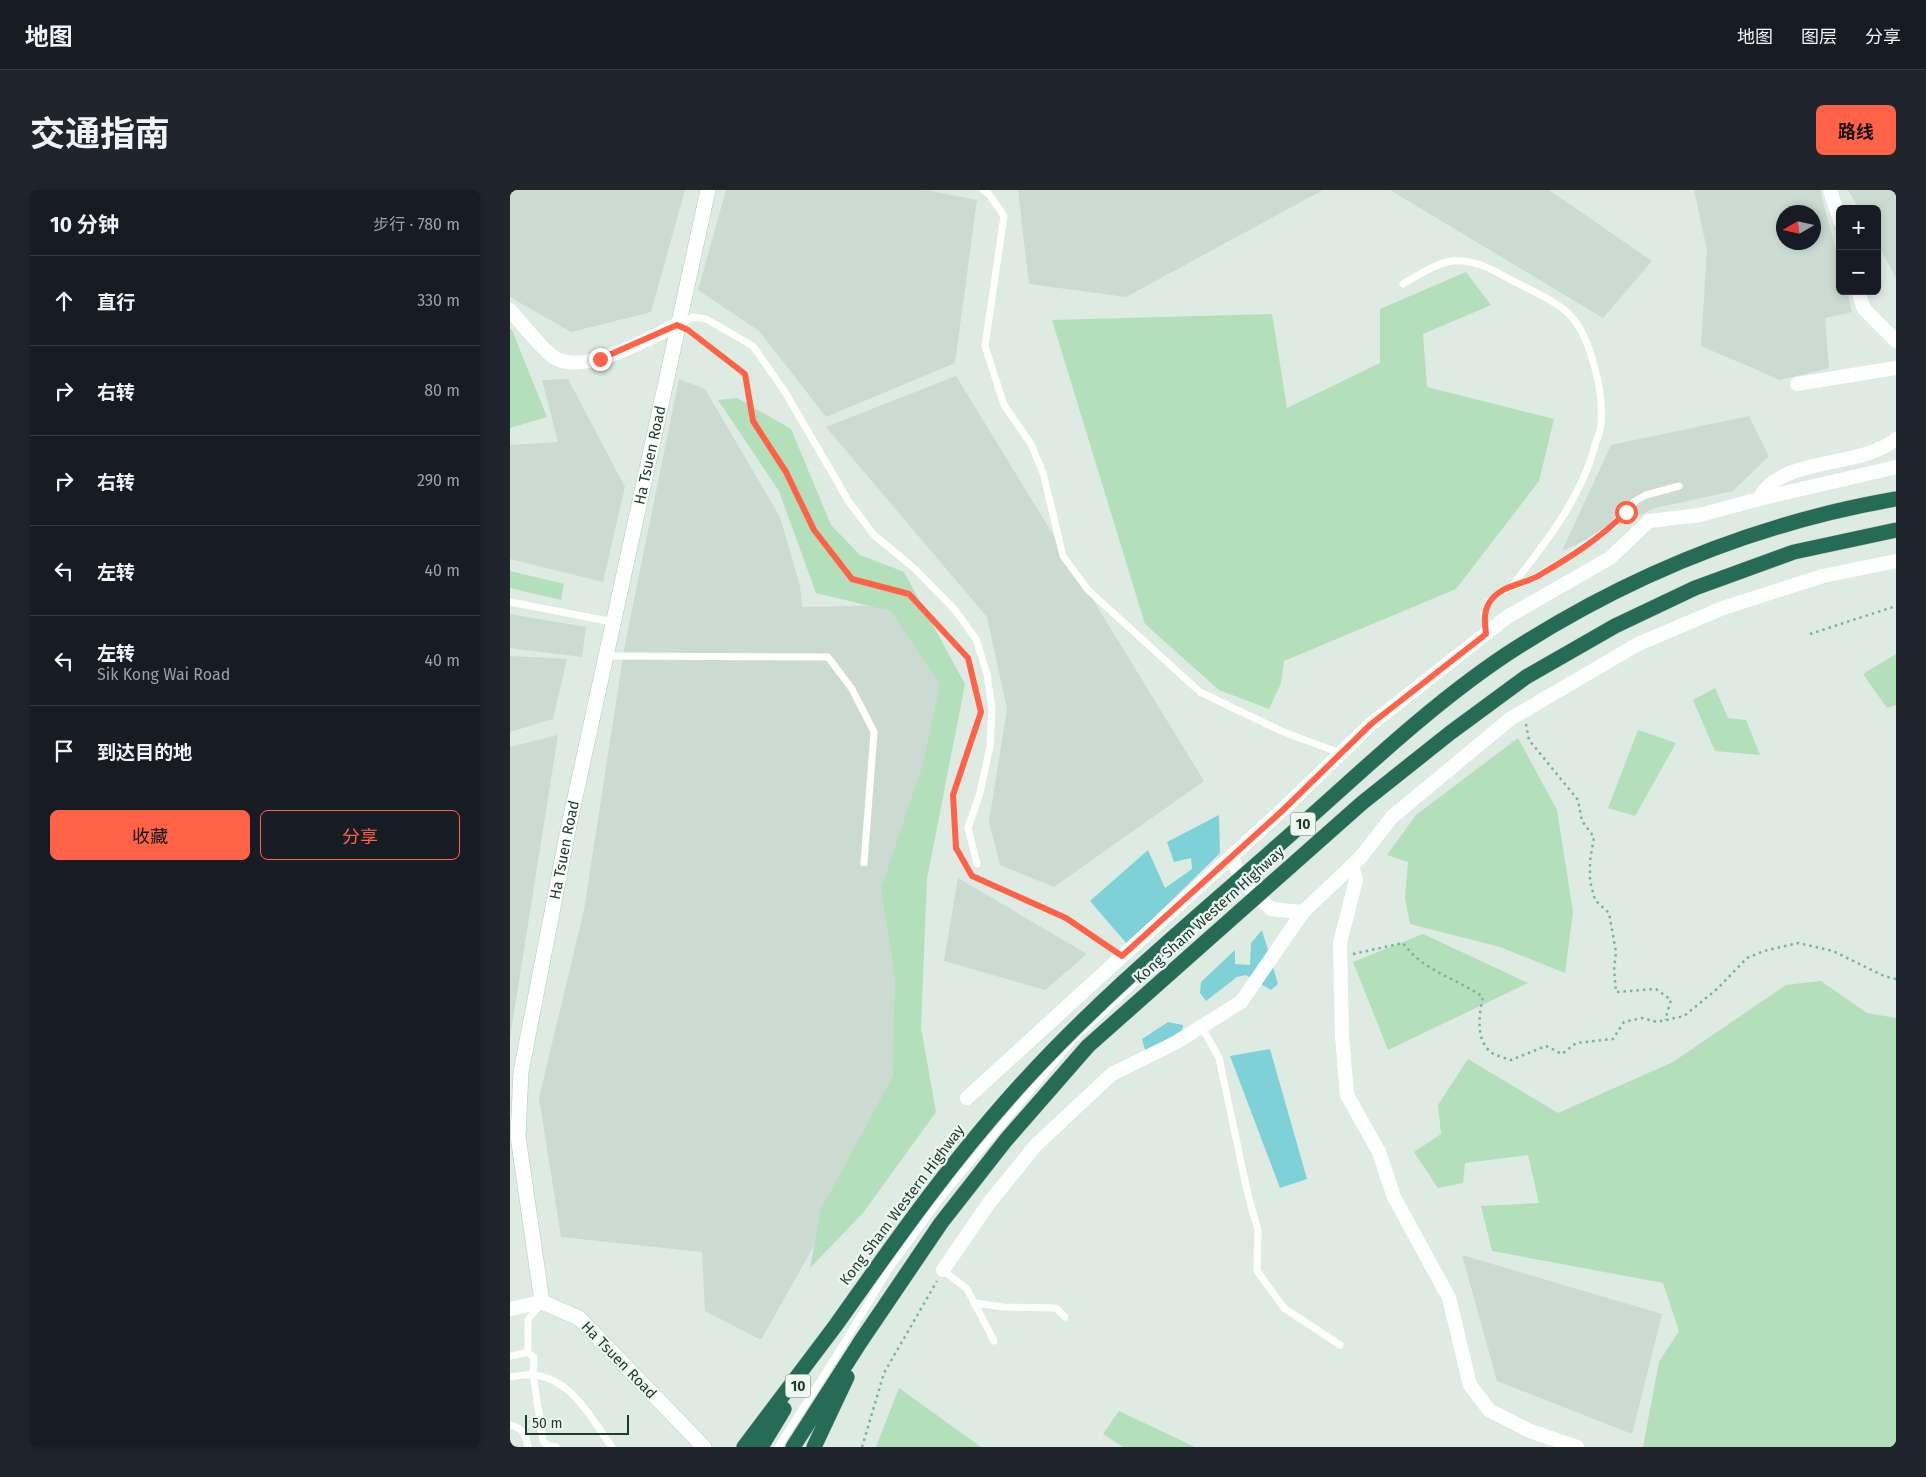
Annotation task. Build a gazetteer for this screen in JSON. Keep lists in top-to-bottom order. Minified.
{"streets":{"highway":["10","Kong Sham Western Highway"],"street":["Ha Tsuen Road"]},"scale_bar":"50 m","north":"left","page":{"header":"地图","nav":["地图","图层","分享"],"title":"交通指南","buttons":["路线",["收藏","分享"]],"heading":["10 分钟","步行 · 780 m"],"map_buttons":["+","−"],"list":[["直行","330 m"],["右转","80 m"],["右转","290 m"],["左转","40 m"],["左转","Sik Kong Wai Road","40 m"],"到达目的地"],"scale":"50 m"}}
